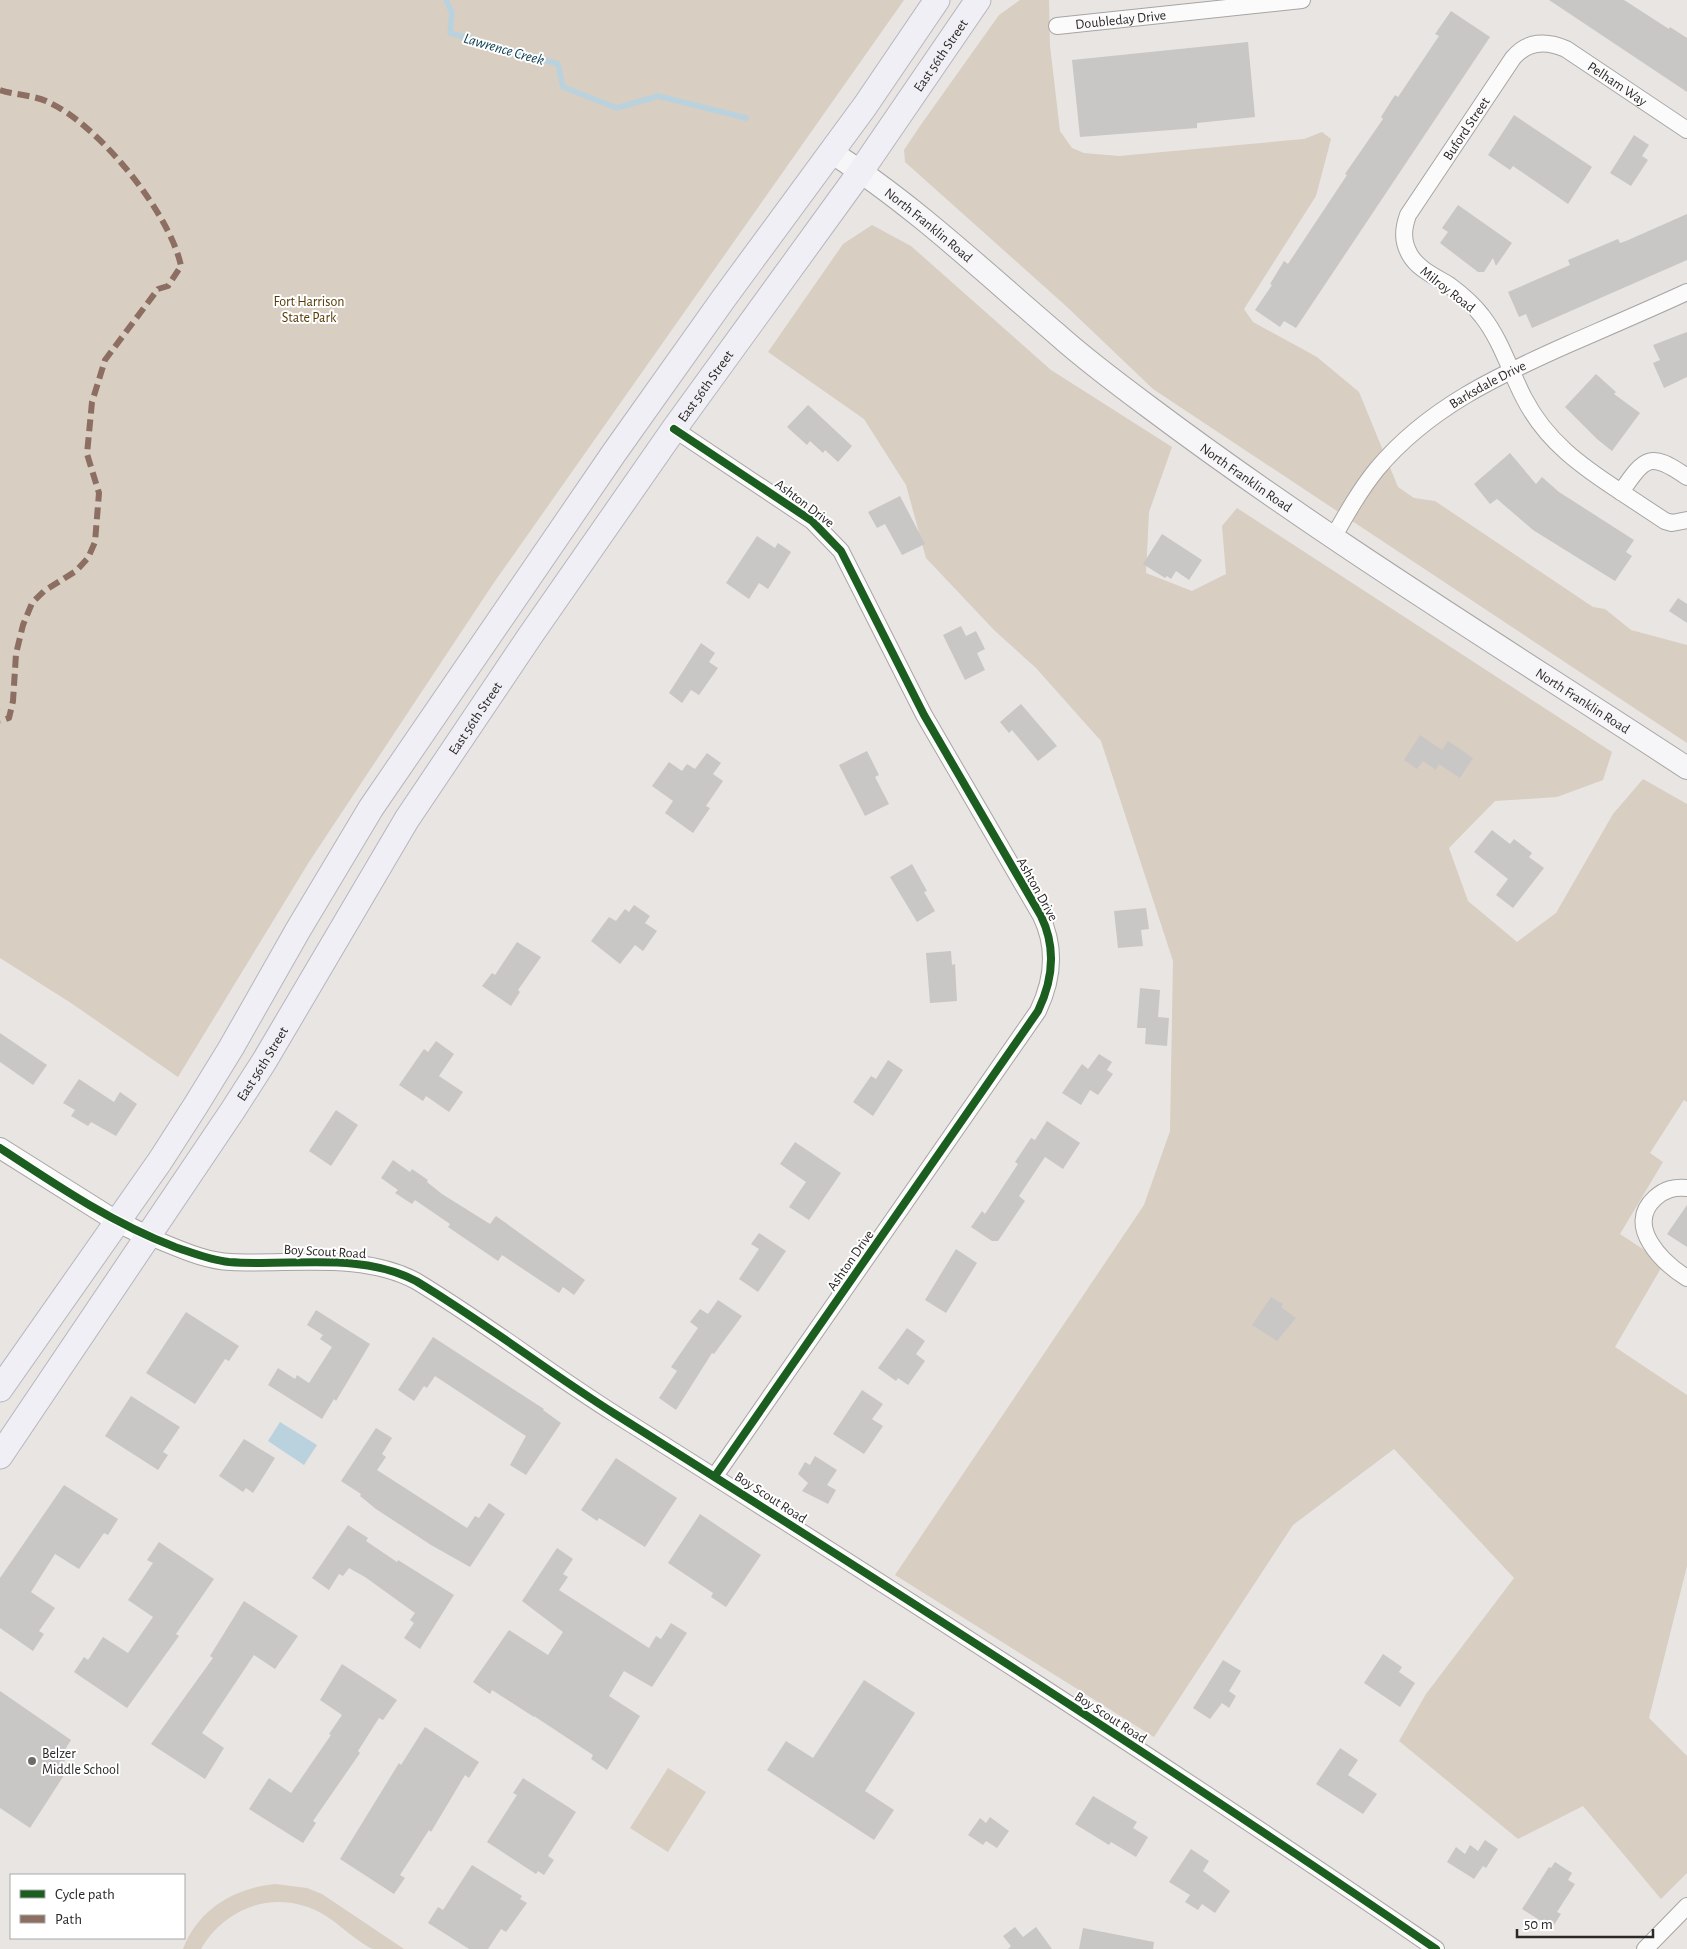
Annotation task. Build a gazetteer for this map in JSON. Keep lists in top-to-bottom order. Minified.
{"streets":{"main road":["East 56th Street","North Franklin Road"],"street":["Doubleday Drive","Pelham Way","Buford Street","Milroy Road","Barksdale Drive","Ashton Drive","Boy Scout Road"]},"crossings":[["East 56th Street","North Franklin Road"],["East 56th Street","Ashton Drive"],["East 56th Street","Boy Scout Road"],["Pelham Way","Buford Street"],["Buford Street","Milroy Road"],["North Franklin Road","Barksdale Drive"],["Milroy Road","Barksdale Drive"],["Ashton Drive","Boy Scout Road"]],"water":["Lawrence Creek"],"parks":["Fort Harrison State Park"],"places":["Belzer Middle School"],"legend":["Cycle path","Path"],"scale_bar":"50 m"}
